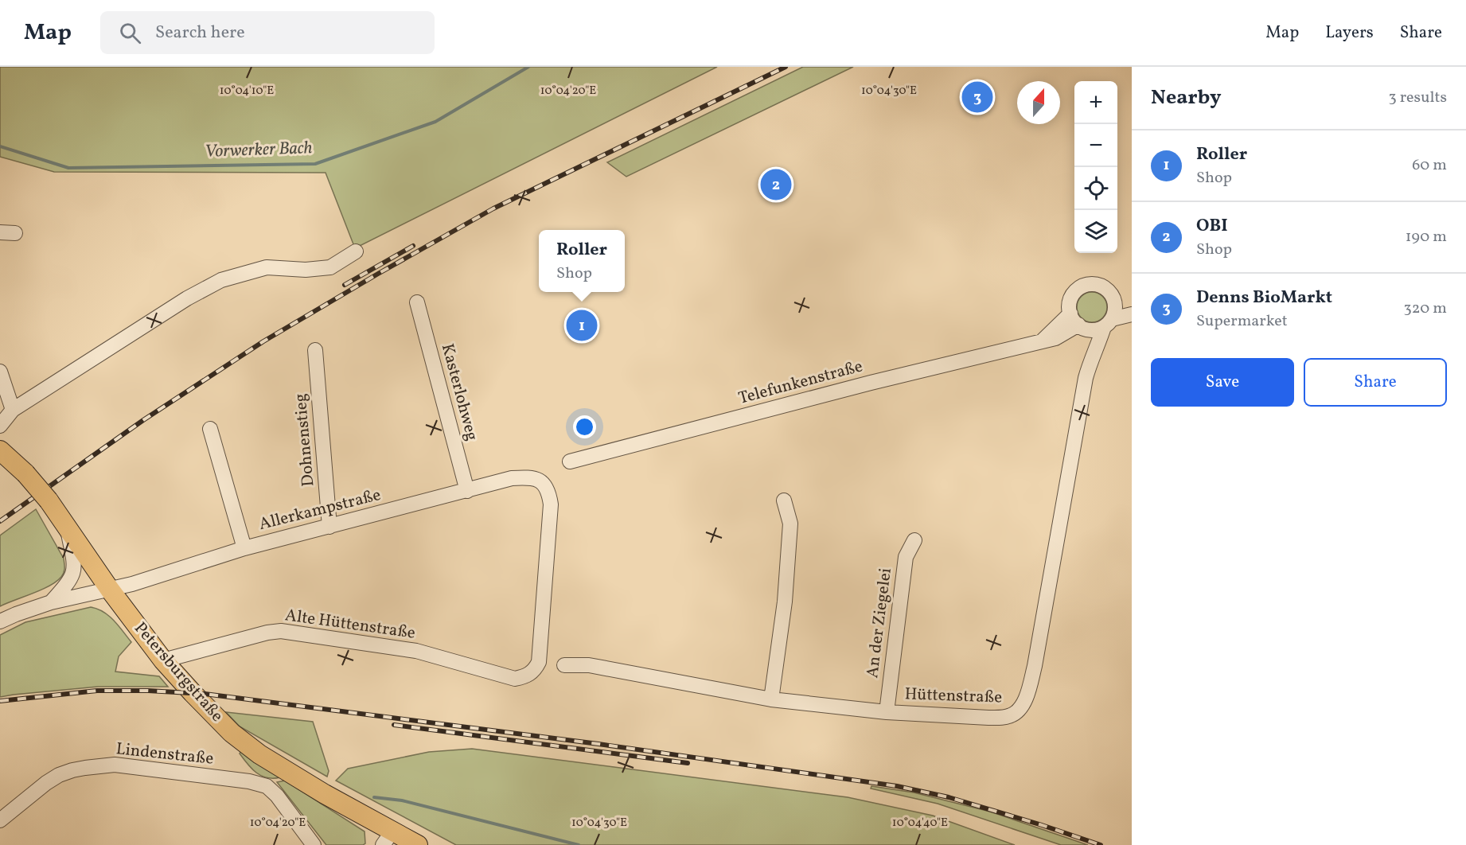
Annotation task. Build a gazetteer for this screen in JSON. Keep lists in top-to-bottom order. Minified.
{"streets":{"main road":["Petersburgstraße"],"street":["Telefunkenstraße","Kasterlohweg","Dohnenstieg","Allerkampstraße","An der Ziegelei","Alte Hüttenstraße","Hüttenstraße","Lindenstraße"]},"crossings":[["Kasterlohweg","Allerkampstraße"],["Dohnenstieg","Allerkampstraße"],["Allerkampstraße","Alte Hüttenstraße"],["Allerkampstraße","Petersburgstraße"],["An der Ziegelei","Hüttenstraße"],["Alte Hüttenstraße","Petersburgstraße"]],"water":["Vorwerker Bach"],"north":"top","page":{"header":"Map","search":"Search here","nav":["Map","Layers","Share"],"heading":["Nearby","3 results"],"pins":["3","2","1"],"map_buttons":["+","−"],"list":[{"mark":"1","name":"Roller","note":"Shop","value":"60 m"},{"mark":"2","name":"OBI","note":"Shop","value":"190 m"},{"mark":"3","name":"Denns BioMarkt","note":"Supermarket","value":"320 m"}],"popup":["Roller","Shop"],"buttons":["Save","Share"]},"coordinates":["10°04'10\"E","10°04'20\"E","10°04'30\"E","10°04'40\"E"]}
